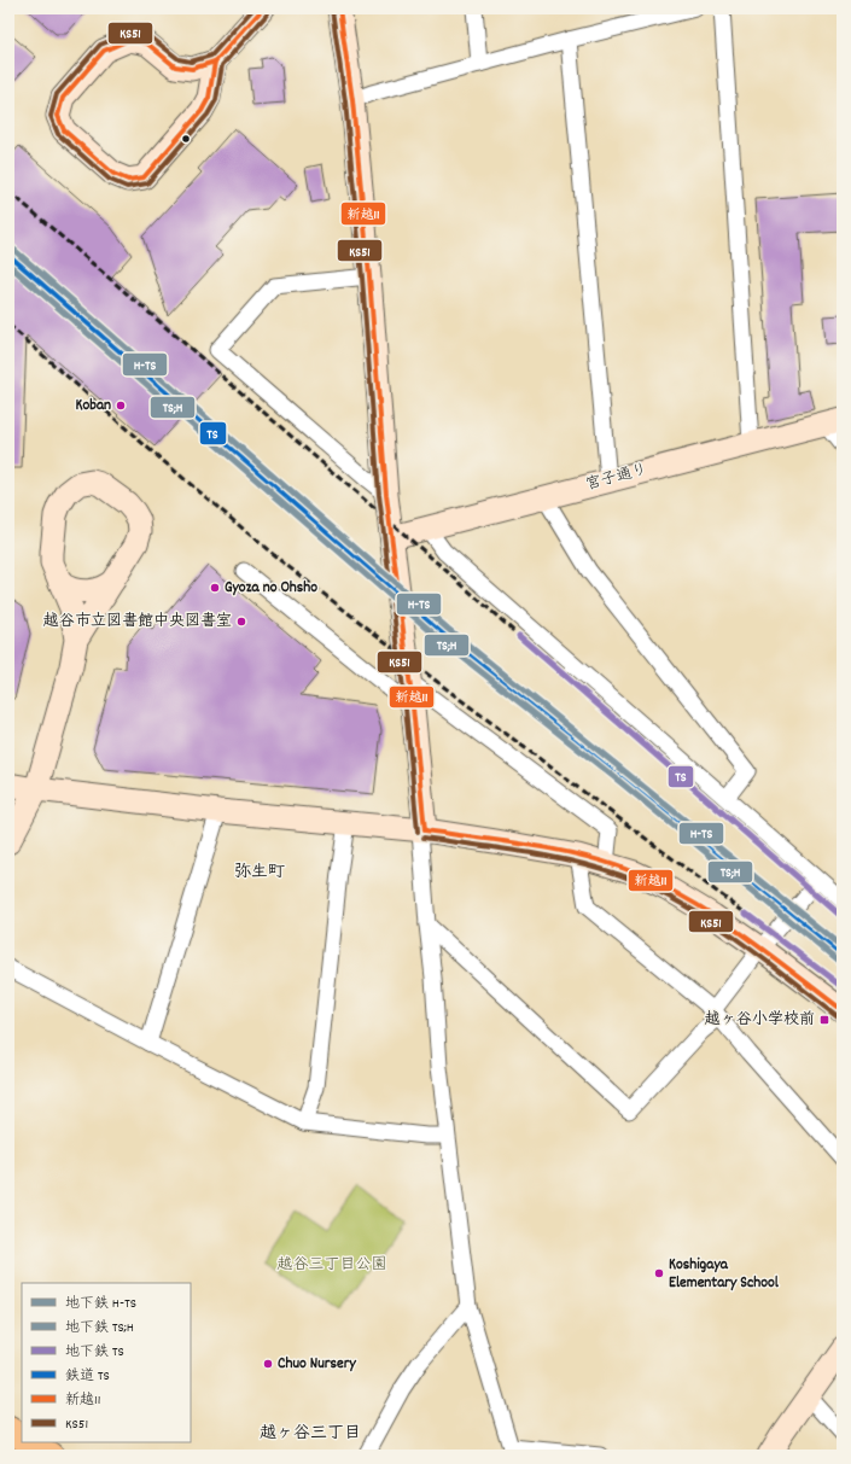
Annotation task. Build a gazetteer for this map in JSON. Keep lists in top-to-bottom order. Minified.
{"streets":{"street":["宮子通り"]},"districts":["弥生町","越ヶ谷三丁目"],"parks":["越谷三丁目公園"],"places":{"other":["Koban","Gyoza no Ohsho","越谷市立図書館中央図書室","Koshigaya Elementary School","Chuo Nursery"],"transit":["越ヶ谷小学校前"]},"lines":["transit line 新越11","transit line KS51","metro line H-TS","rail line TS","metro line TS;H","metro line TS"],"legend":["地下鉄 H-TS","地下鉄 TS;H","地下鉄 TS","鉄道 TS","新越11","KS51"]}
